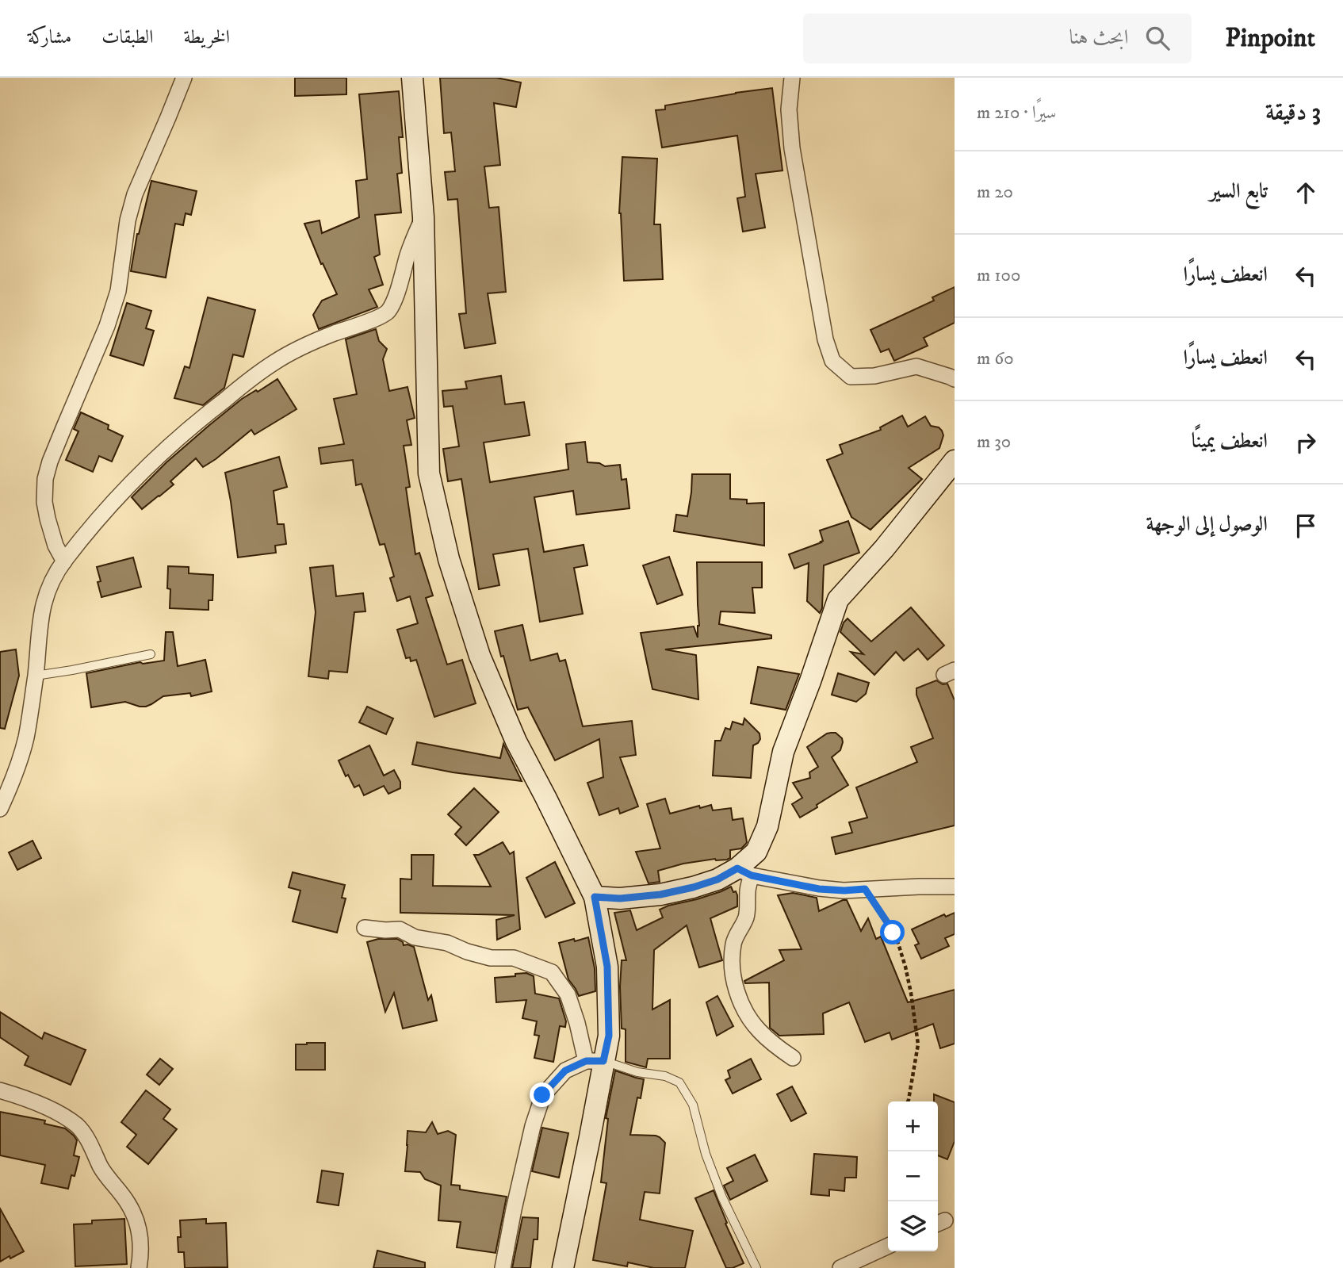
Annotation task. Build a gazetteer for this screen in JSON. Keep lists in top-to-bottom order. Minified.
{"page":{"header":"Pinpoint","search":"ابحث هنا","nav":["الخريطة","الطبقات","مشاركة"],"heading":["3 دقيقة","سيرًا · 210 m"],"list":[["تابع السير","20 m"],["انعطف يسارًا","100 m"],["انعطف يسارًا","60 m"],["انعطف يمينًا","30 m"],"الوصول إلى الوجهة"],"map_buttons":["+","−"]}}
